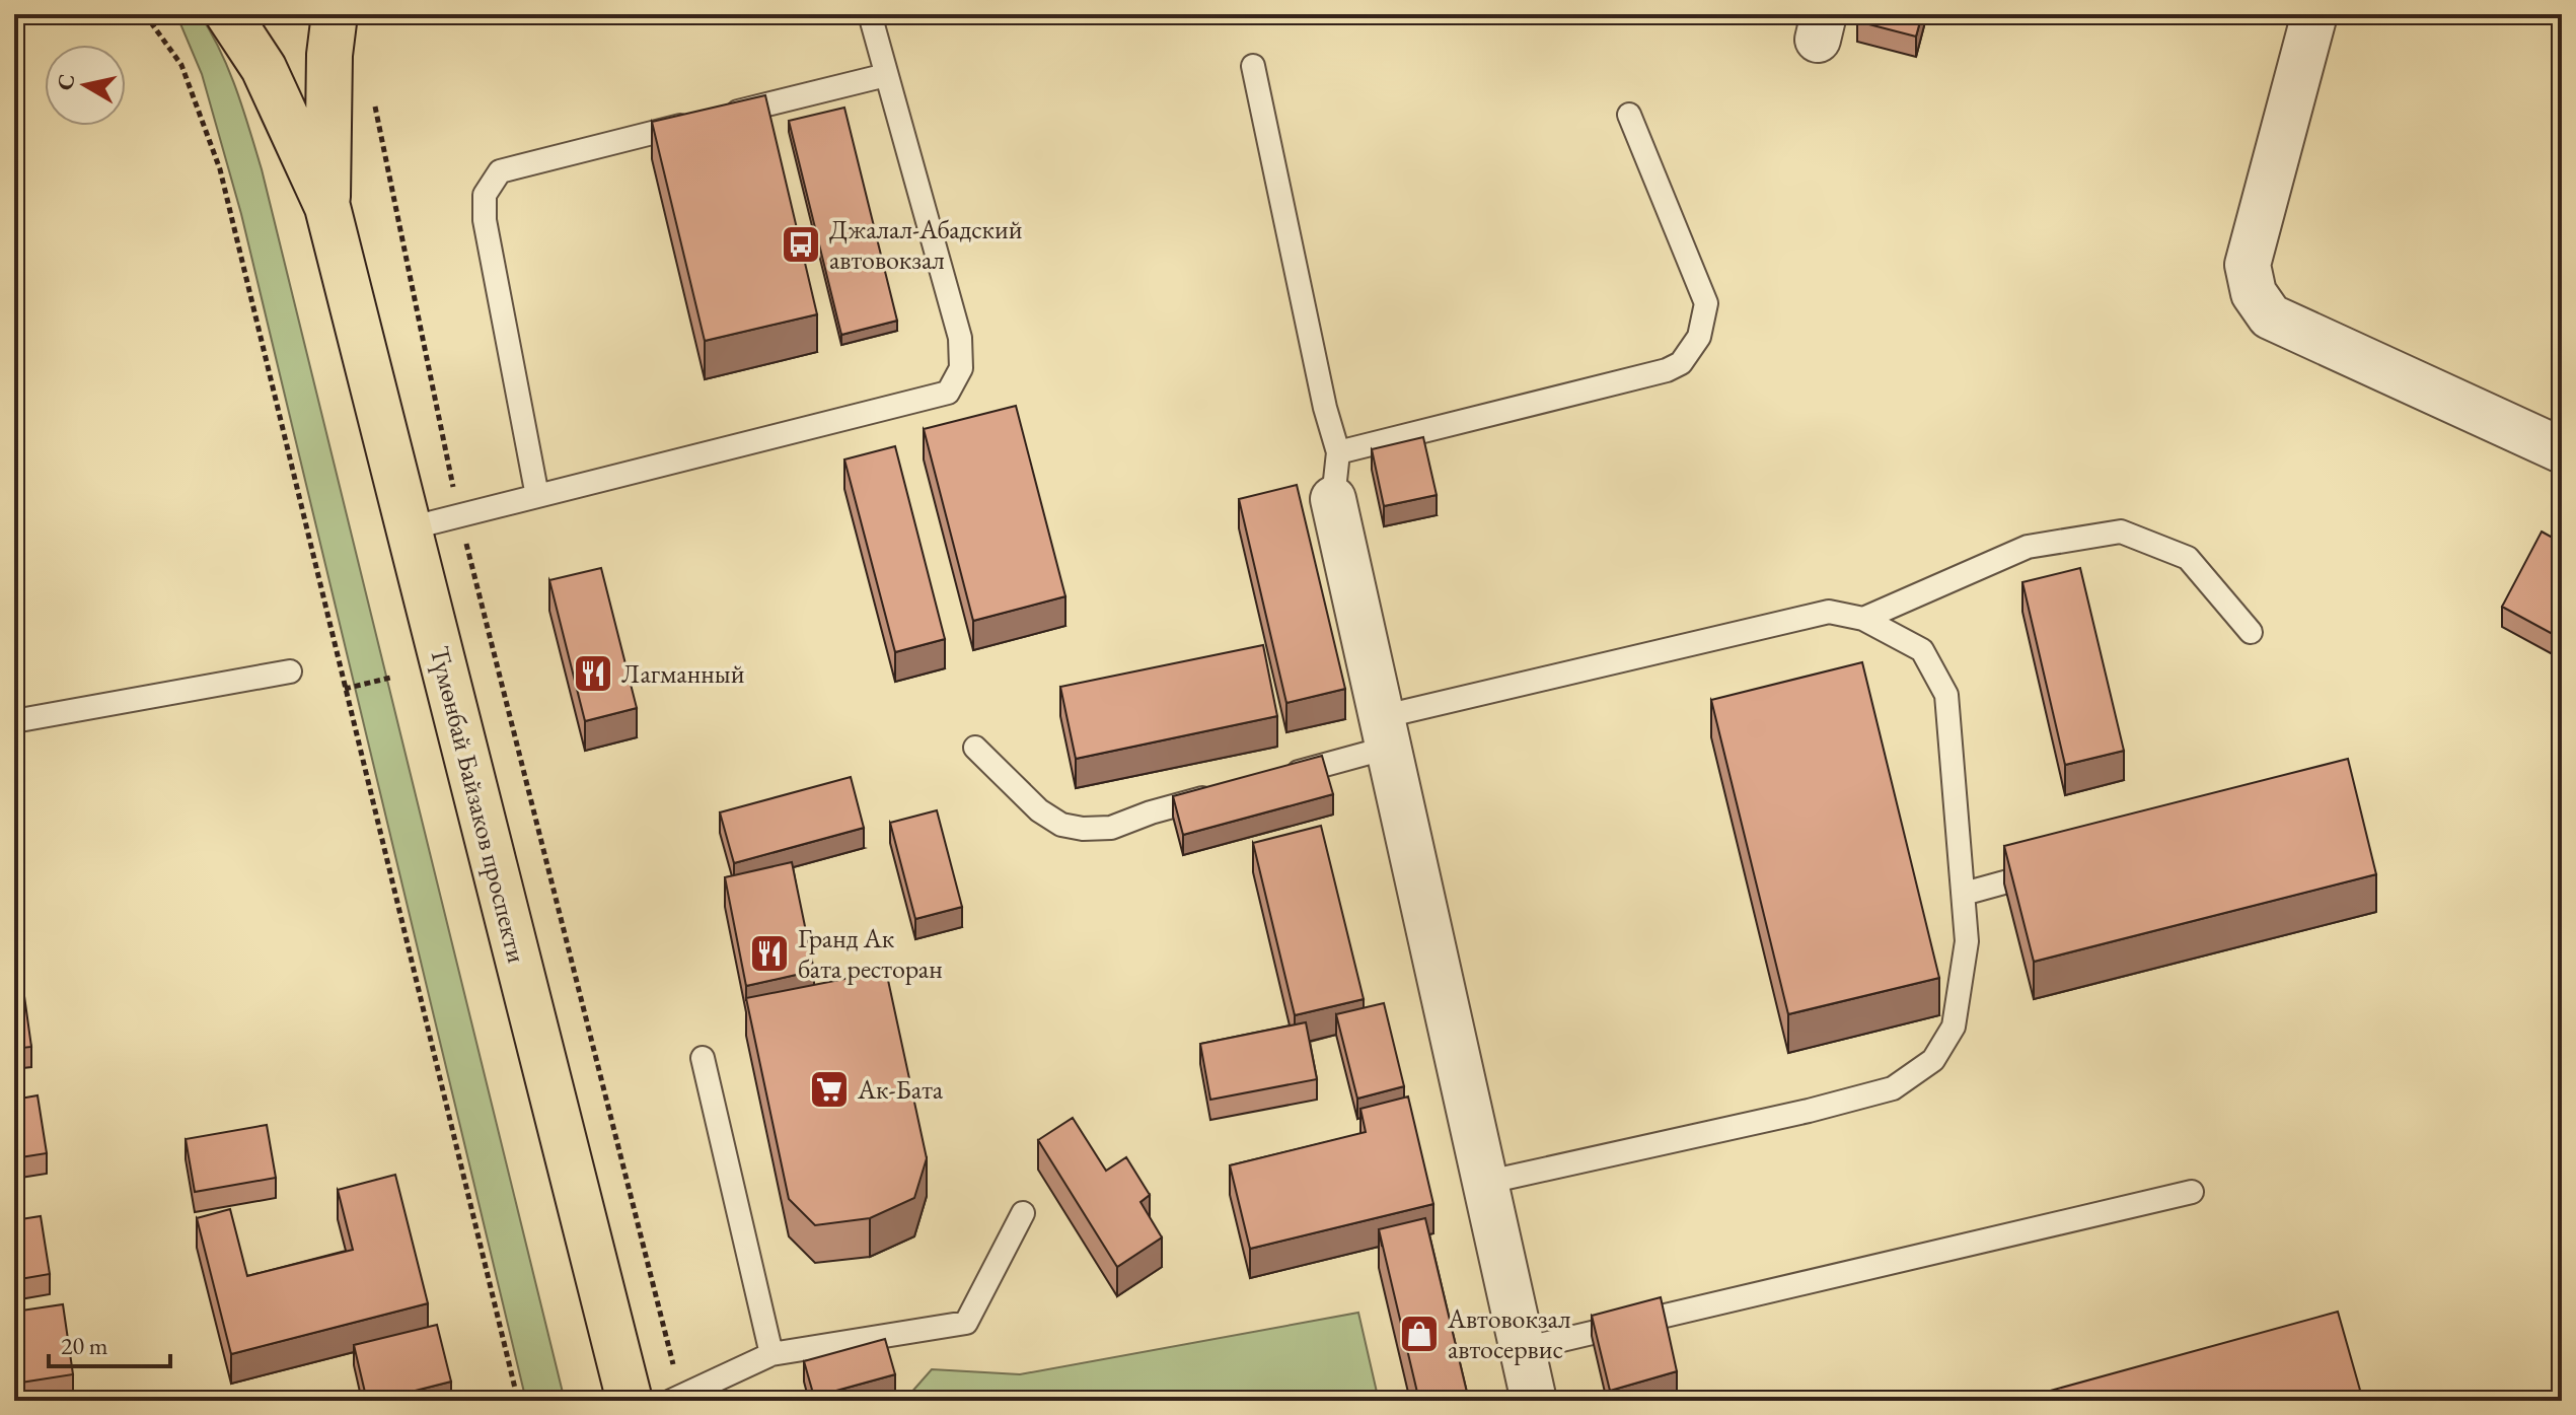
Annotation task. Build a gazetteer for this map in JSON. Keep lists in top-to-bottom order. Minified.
{"streets":{"highway":["Түмөнбай Байзаков проспекти"]},"places":{"bus stop":["Джалал-Абадский автовокзал"],"restaurant":["Лагманный","Гранд Ак бата ресторан"],"supermarket":["Ак-Бата"],"shop":["Автовокзал автосервис"]},"scale_bar":"20 m","north":"left"}
